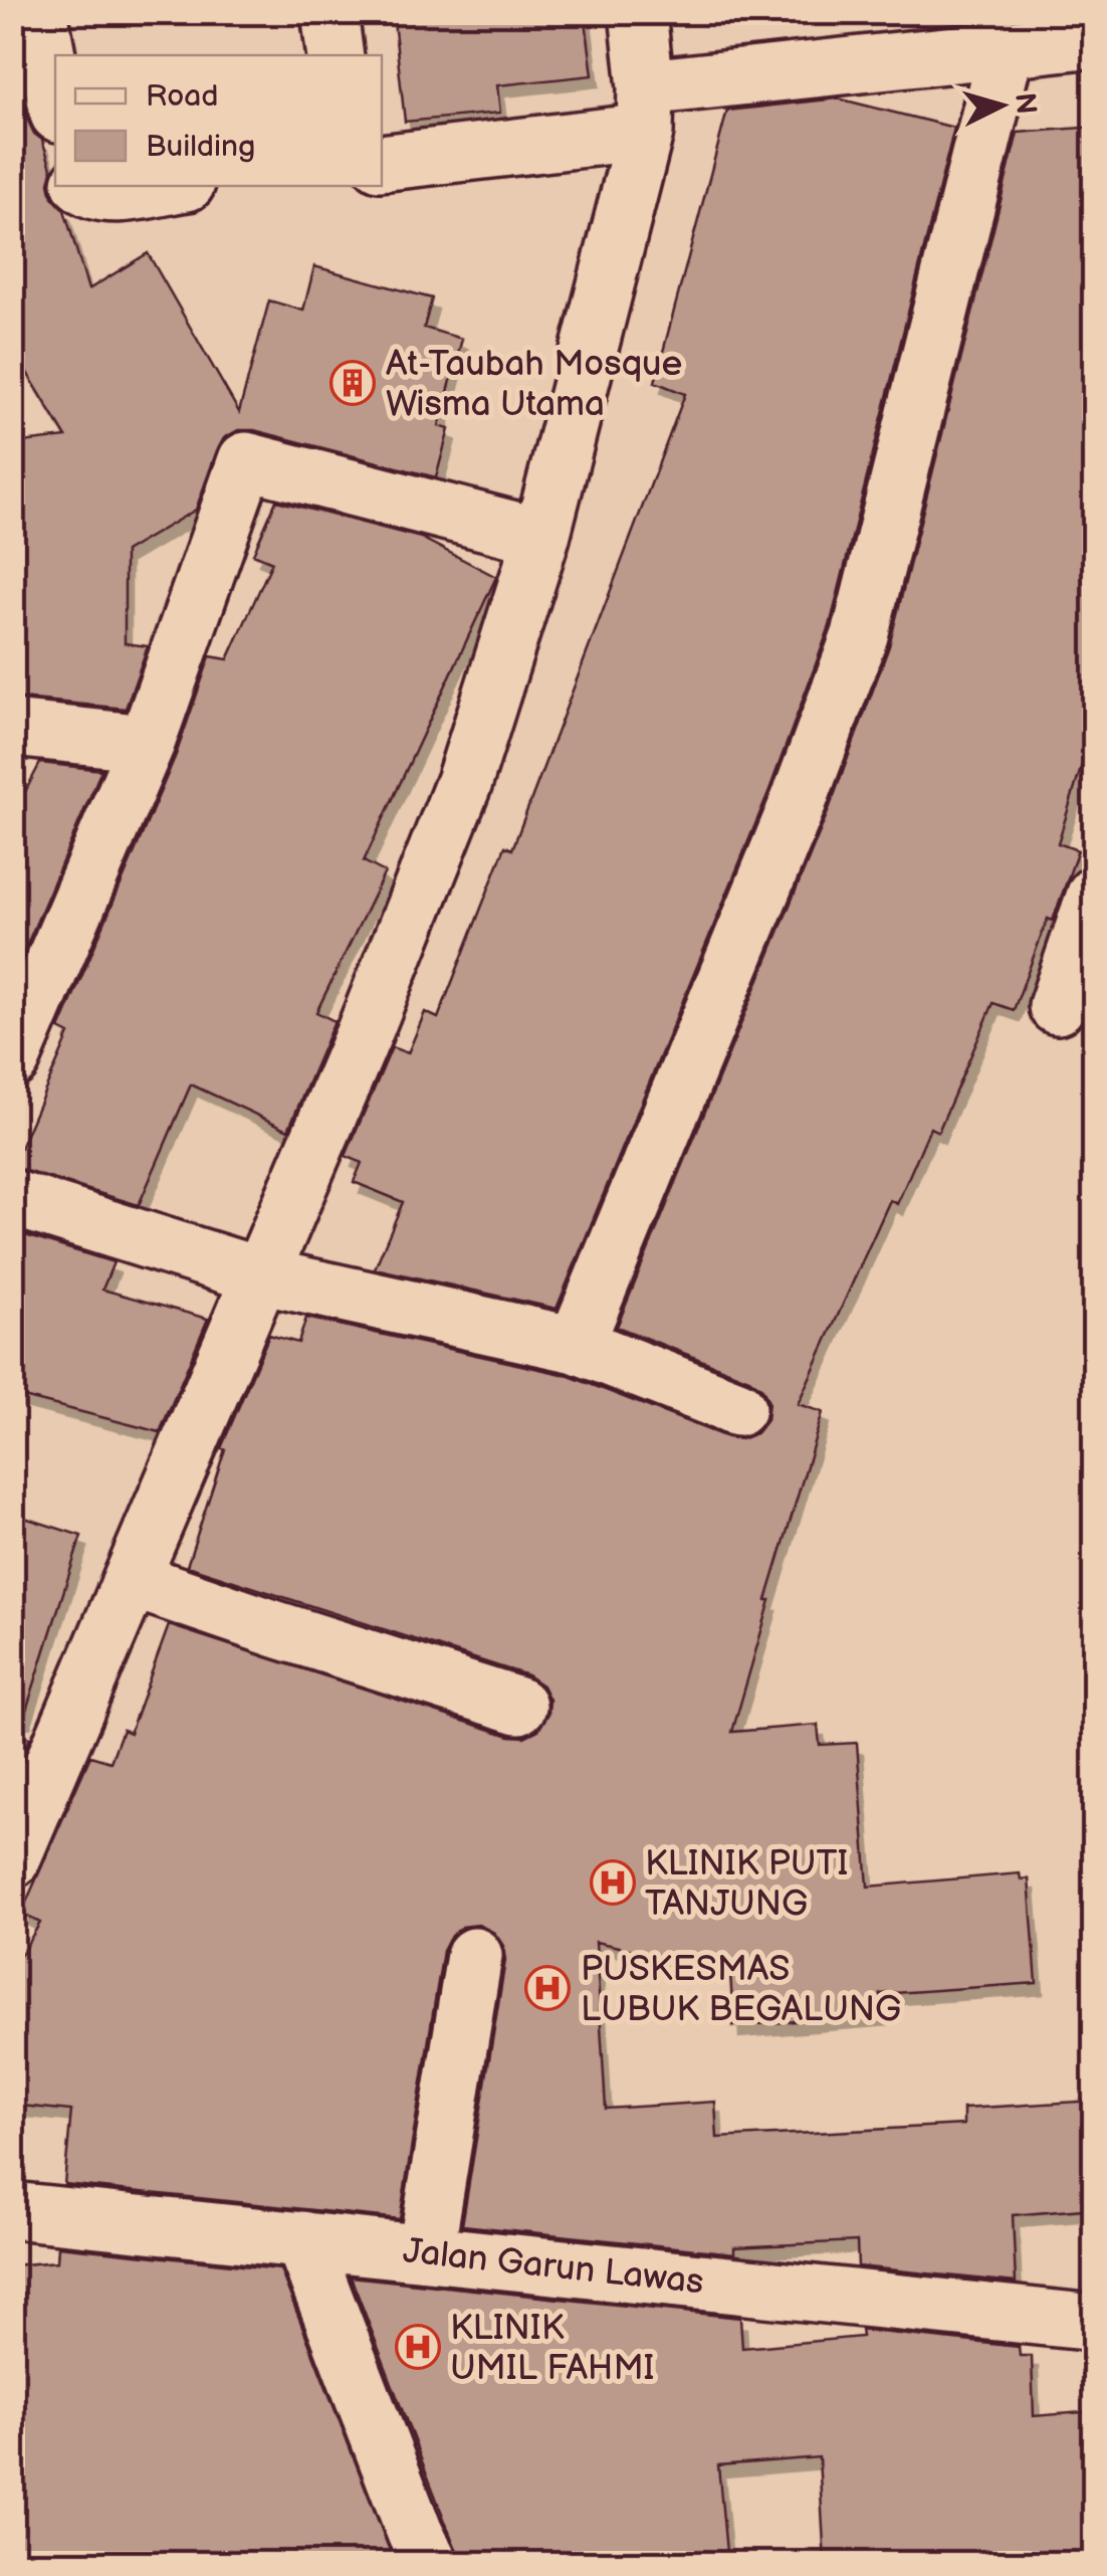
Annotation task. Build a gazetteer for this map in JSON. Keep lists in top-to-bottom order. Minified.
{"streets":{"street":["Jalan Garun Lawas"]},"places":{"building":["At-Taubah Mosque Wisma Utama"],"hospital":["KLINIK PUTI TANJUNG","PUSKESMAS LUBUK BEGALUNG","KLINIK UMIL FAHMI"]},"legend":["Road","Building"],"north":"right"}
